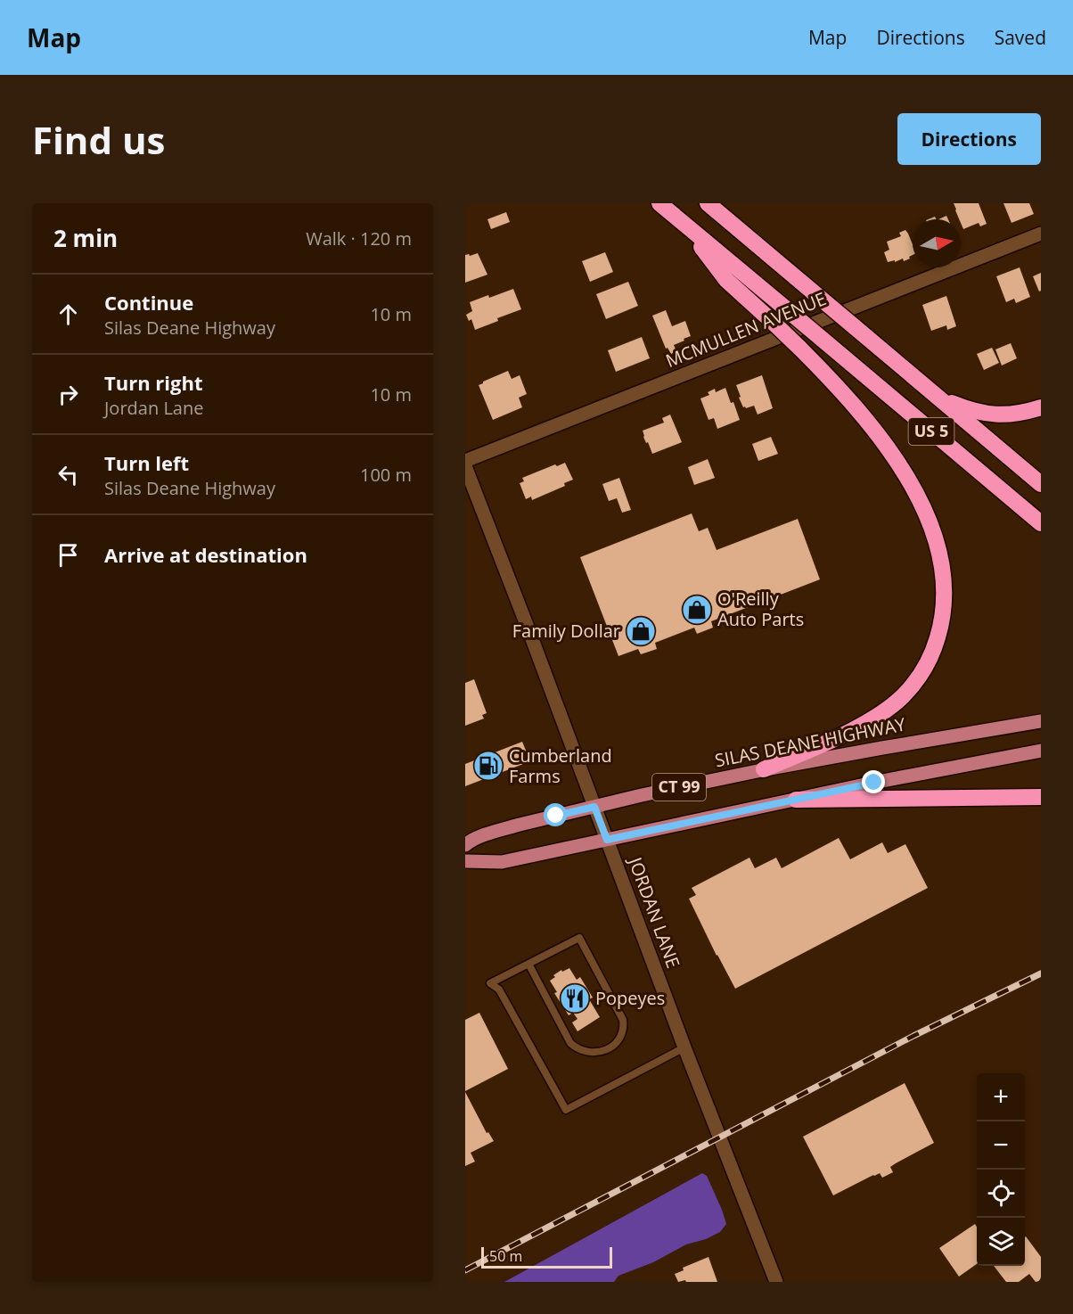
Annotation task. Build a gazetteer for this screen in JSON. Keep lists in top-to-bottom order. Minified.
{"streets":{"highway":["US 5"],"main road":["SILAS DEANE HIGHWAY","CT 99"],"street":["MCMULLEN AVENUE","JORDAN LANE"]},"crossings":[["SILAS DEANE HIGHWAY","JORDAN LANE"],["CT 99","JORDAN LANE"]],"places":{"shop":["O'Reilly Auto Parts","Family Dollar"],"fuel station":["Cumberland Farms"],"restaurant":["Popeyes"]},"scale_bar":"50 m","north":"right","page":{"header":"Map","nav":["Map","Directions","Saved"],"buttons":"Directions","title":"Find us","heading":["2 min","Walk · 120 m"],"list":[["Continue","Silas Deane Highway","10 m"],["Turn right","Jordan Lane","10 m"],["Turn left","Silas Deane Highway","100 m"],"Arrive at destination"],"map_buttons":["+","−"],"scale":"50 m"}}
